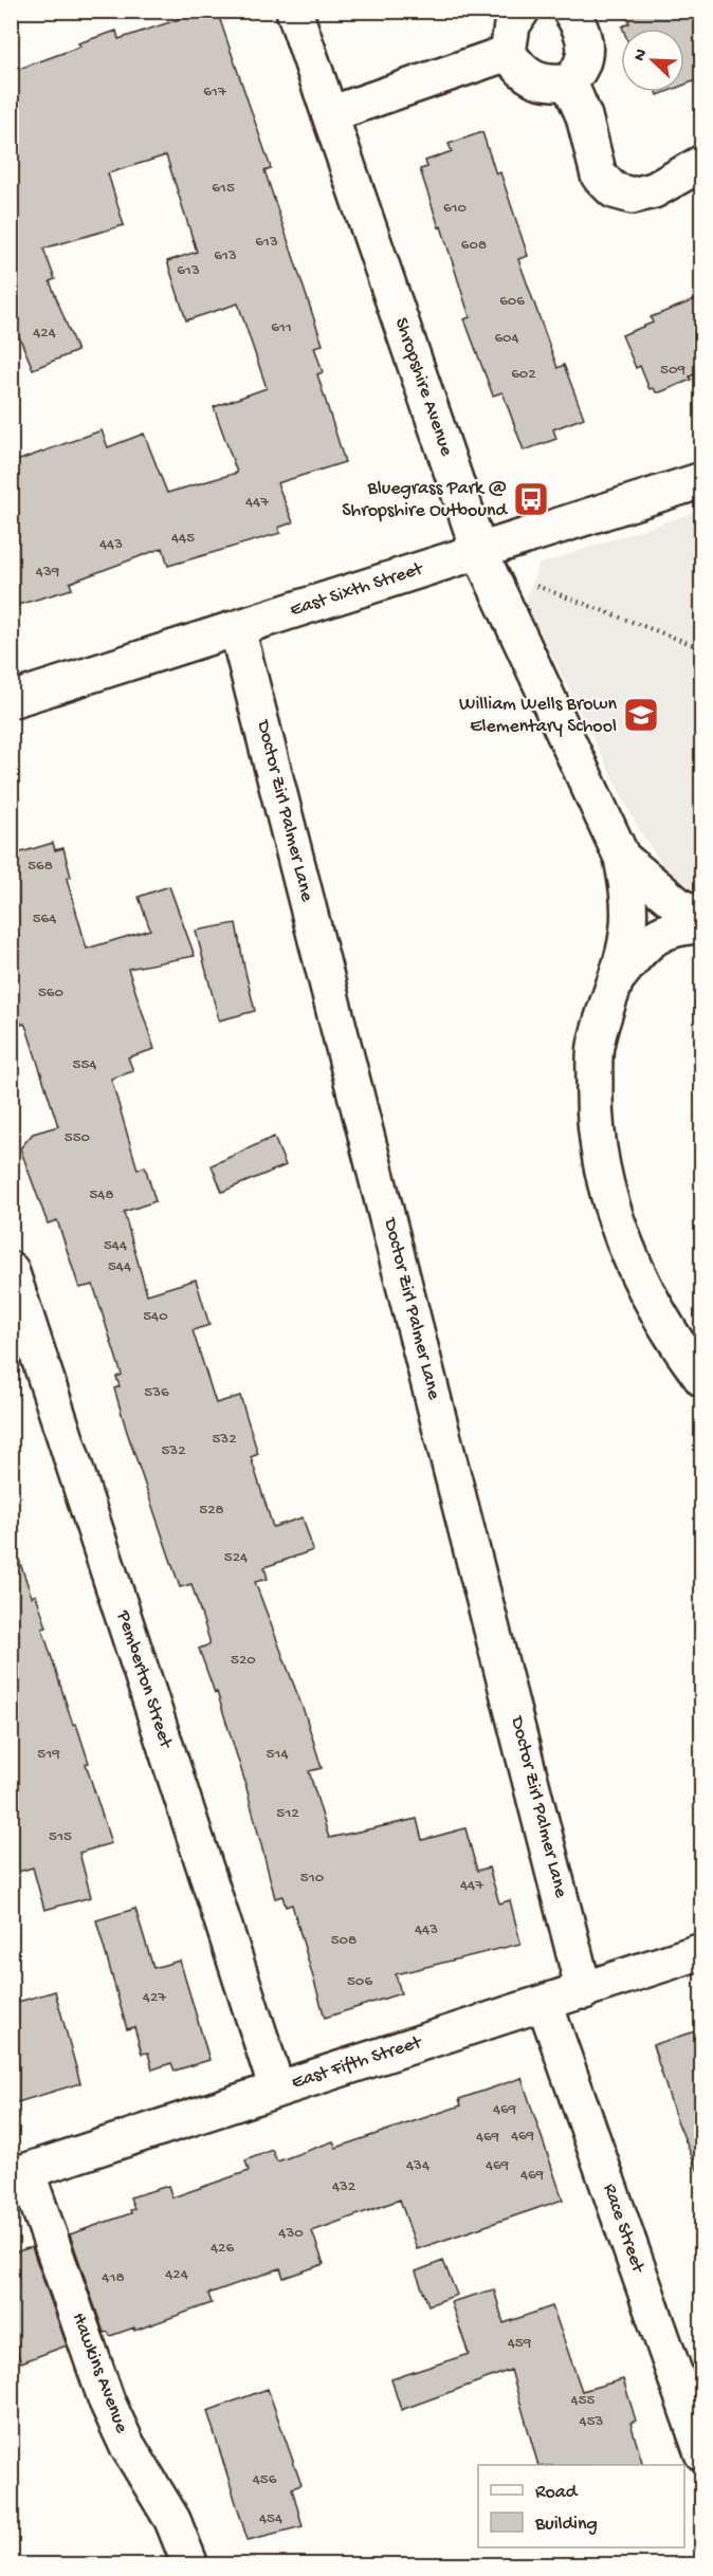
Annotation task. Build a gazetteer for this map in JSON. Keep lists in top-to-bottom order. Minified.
{"streets":{"street":["Shropshire Avenue","East Sixth Street","Doctor Zirl Palmer Lane","Pemberton Street","East Fifth Street","Race Street","Hawkins Avenue"]},"crossings":[["Shropshire Avenue","East Sixth Street"],["East Sixth Street","Doctor Zirl Palmer Lane"],["Doctor Zirl Palmer Lane","East Fifth Street"],["Pemberton Street","East Fifth Street"],["East Fifth Street","Race Street"],["East Fifth Street","Hawkins Avenue"]],"places":{"bus stop":["Bluegrass Park @ Shropshire Outbound"],"school or university":["William Wells Brown Elementary School"]},"house_numbers":["617","615","610","613","608","613","613","606","611","424","604","509","602","447","445","443","439","568","564","560","554","550","548","544","544","540","536","532","532","528","524","520","519","514","512","515","510","447","443","508","506","427","469","469","469","434","469","469","432","430","426","424","418","459","455","453","456","454"],"legend":["Road","Building"],"north":"top left"}
